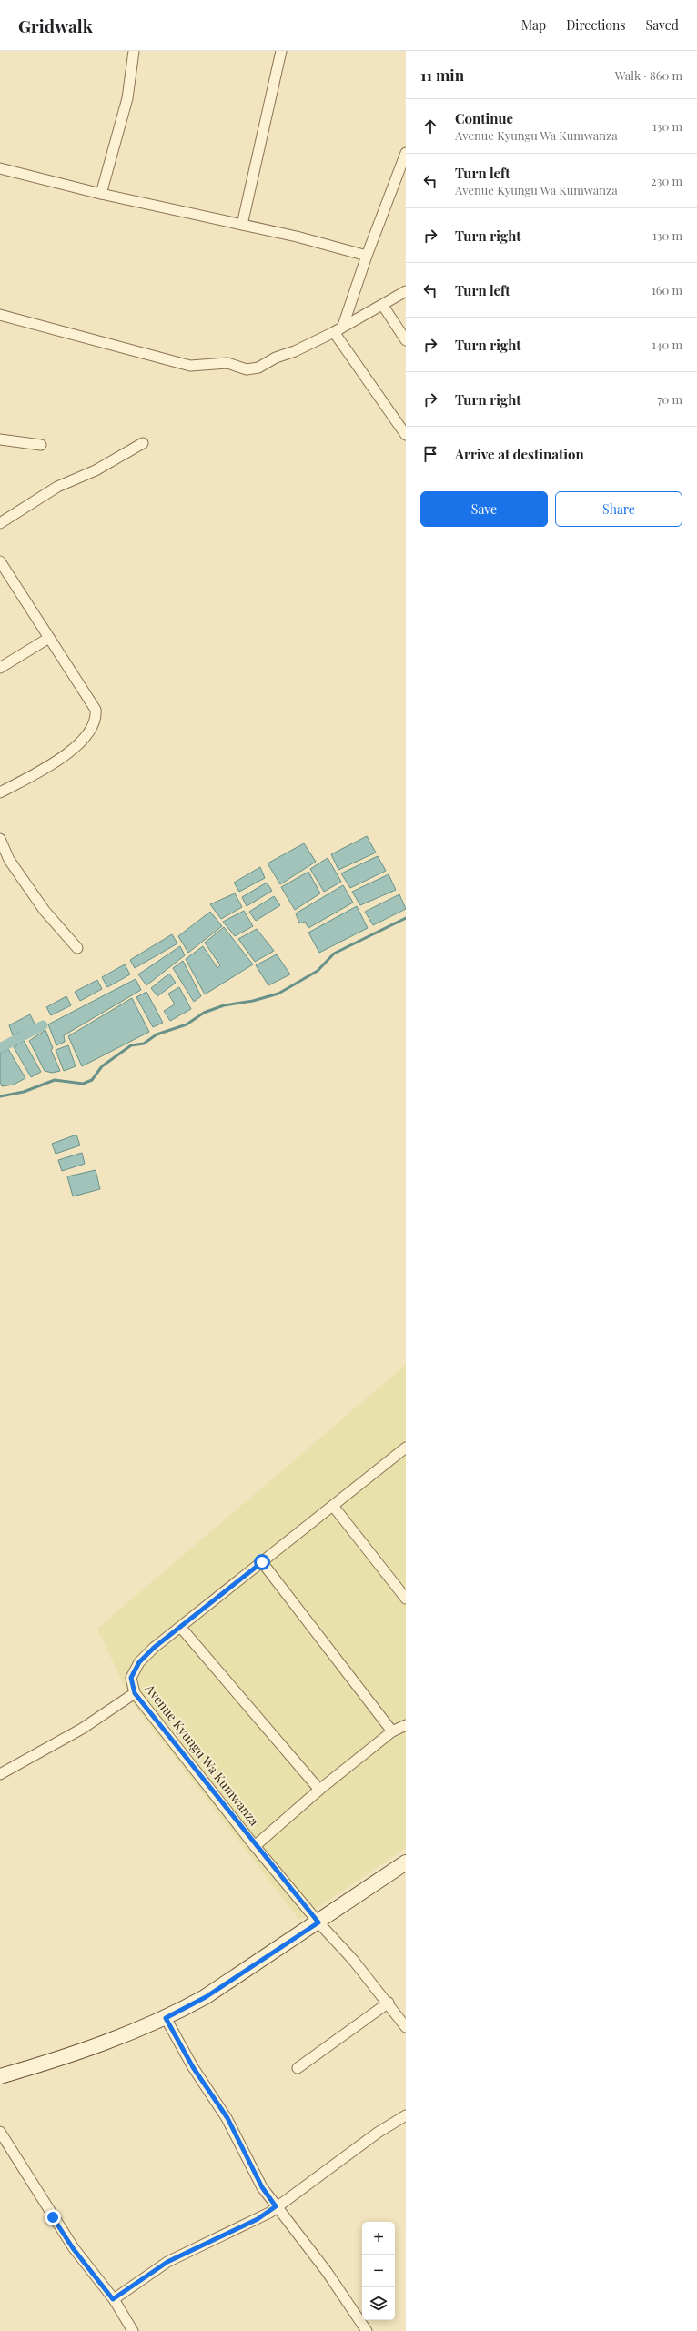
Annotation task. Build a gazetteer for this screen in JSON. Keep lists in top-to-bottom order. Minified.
{"streets":{"street":["Avenue Kyungu Wa Kumwanza"]},"page":{"header":"Gridwalk","nav":["Map","Directions","Saved"],"heading":["11 min","Walk · 860 m"],"list":[["Continue","Avenue Kyungu Wa Kumwanza","130 m"],["Turn left","Avenue Kyungu Wa Kumwanza","230 m"],["Turn right","130 m"],["Turn left","160 m"],["Turn right","140 m"],["Turn right","70 m"],"Arrive at destination"],"buttons":["Save","Share"],"map_buttons":["+","−"]}}
